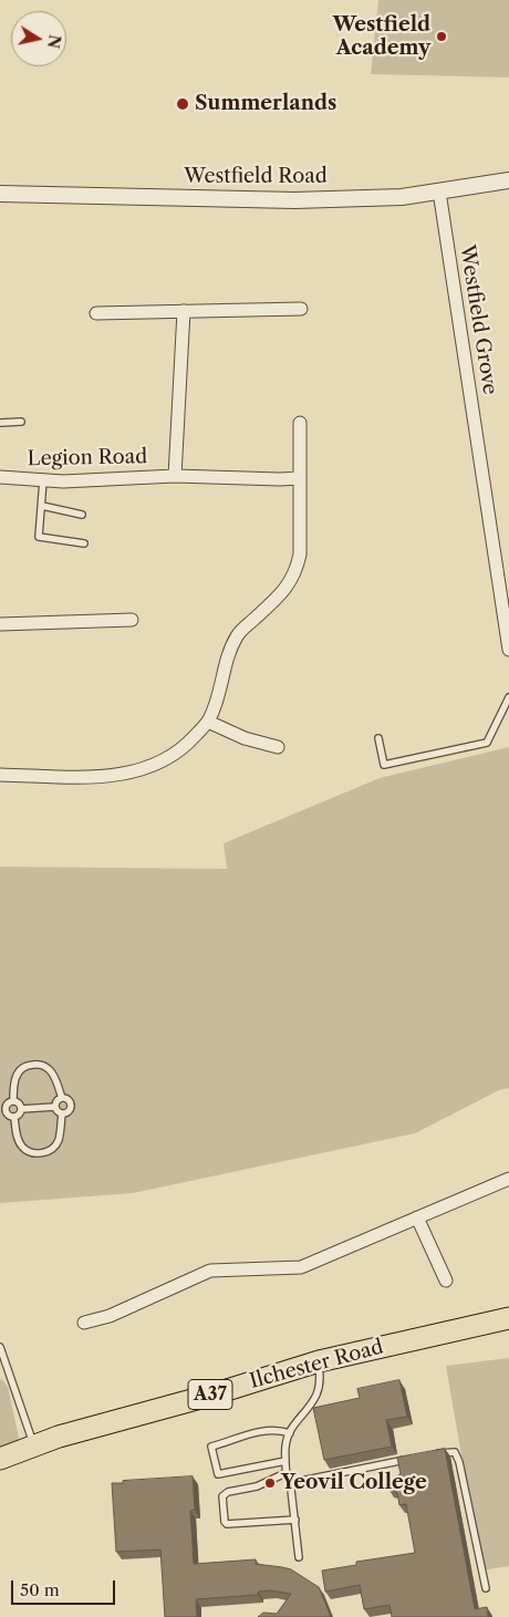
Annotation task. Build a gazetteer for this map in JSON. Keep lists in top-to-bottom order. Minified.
{"streets":{"highway":["Ilchester Road","A37"],"street":["Westfield Road","Westfield Grove","Legion Road"]},"crossings":[["Westfield Road","Westfield Grove"]],"places":["Westfield Academy","Summerlands","Yeovil College"],"scale_bar":"50 m","north":"right"}
